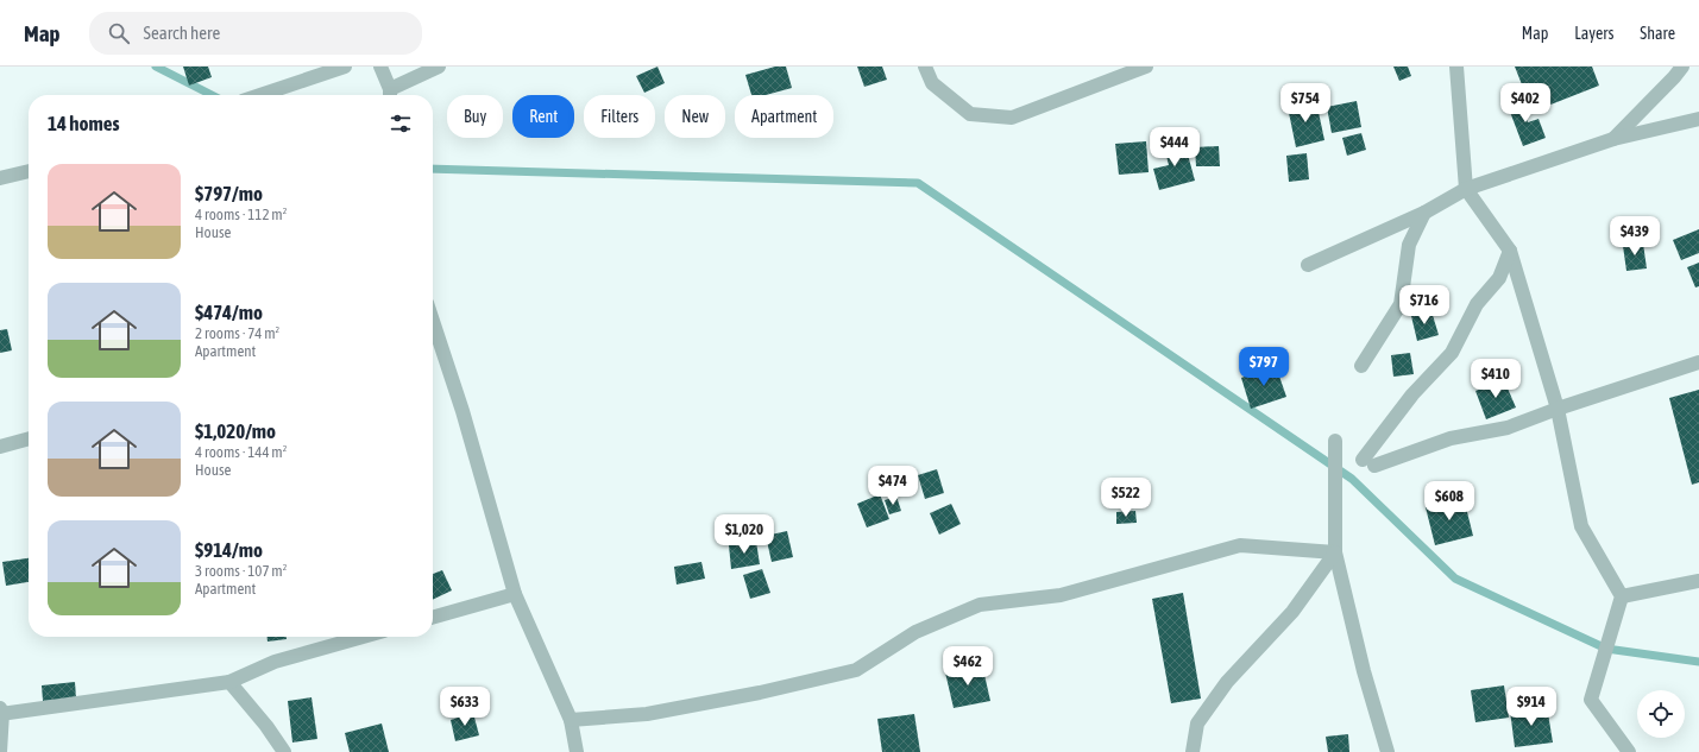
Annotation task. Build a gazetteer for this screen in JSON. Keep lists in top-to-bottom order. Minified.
{"page":{"header":"Map","search":"Search here","nav":["Map","Layers","Share"],"price":["$754","$402","$444","$439","$716","$797","$410","$474","$522","$608","$1,020","$462","$633","$914"],"chip":["Buy","Rent","Filters","New","Apartment"],"heading":"14 homes","list":[{"name":"$797/mo","note":"4 rooms · 112 m² · House"},{"name":"$474/mo","note":"2 rooms · 74 m² · Apartment"},{"name":"$1,020/mo","note":"4 rooms · 144 m² · House"},{"name":"$914/mo","note":"3 rooms · 107 m² · Apartment"}]}}
